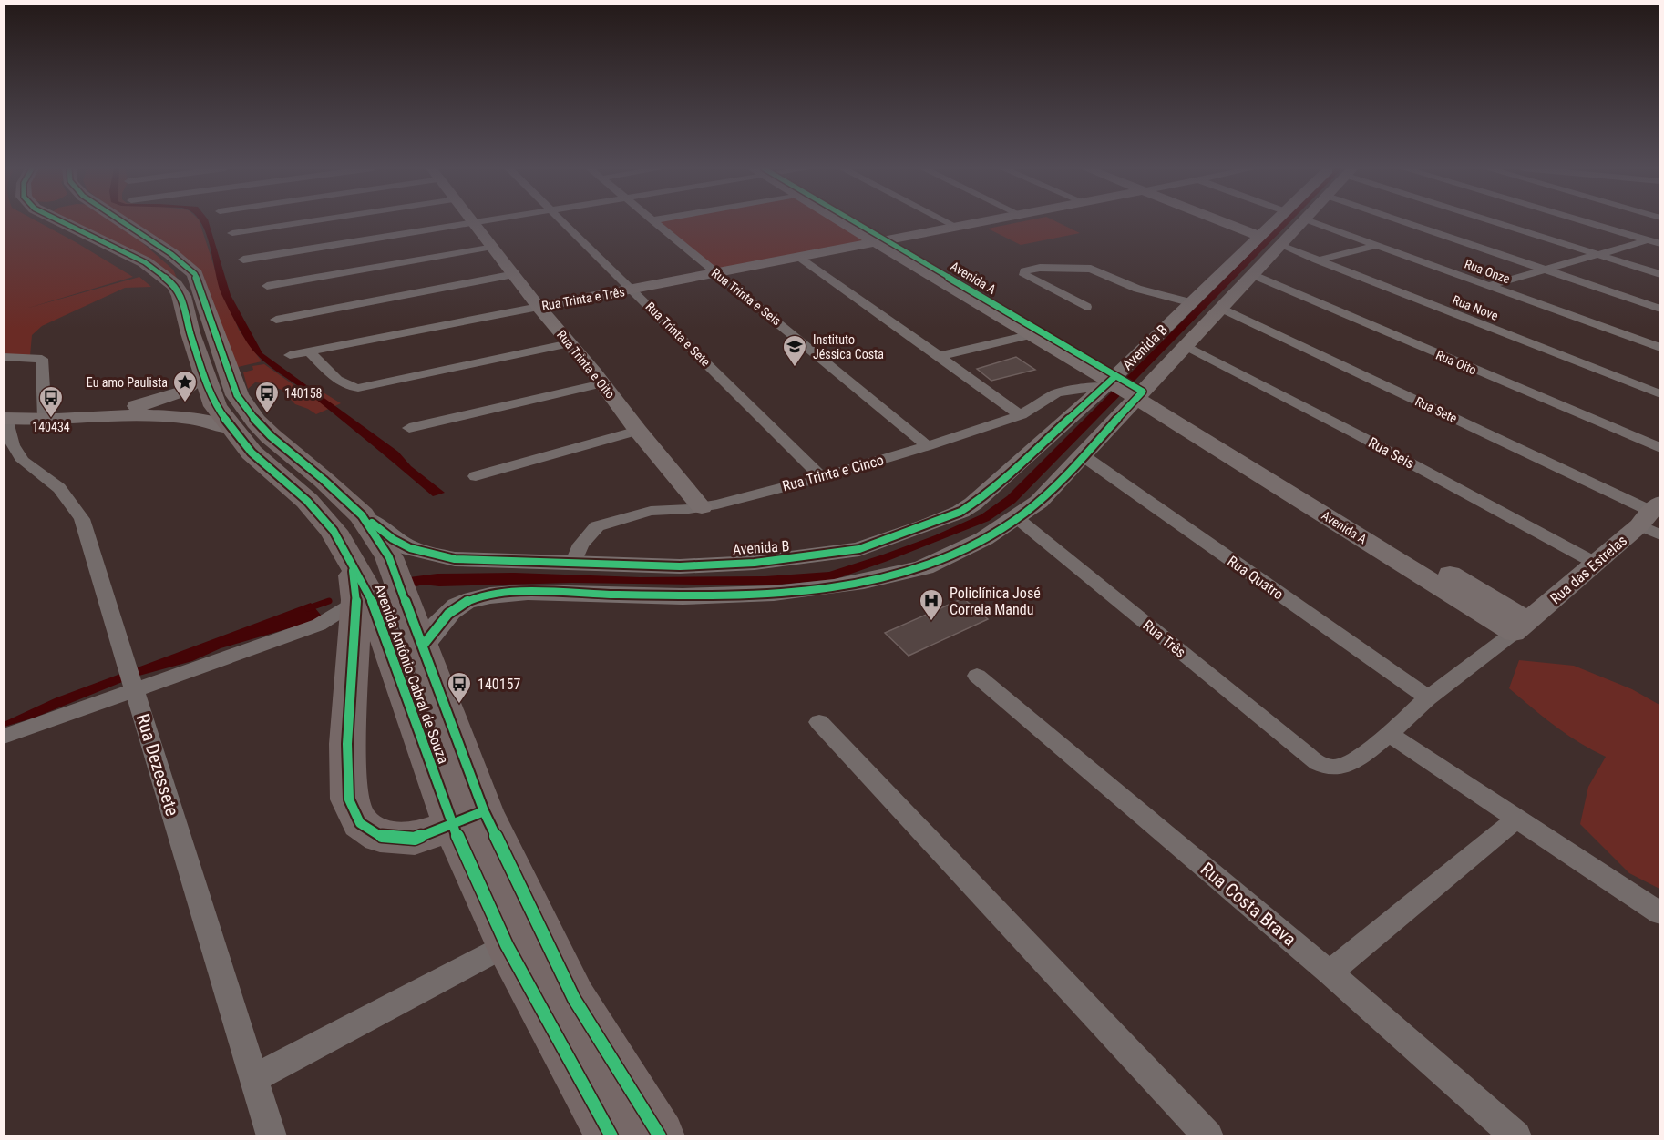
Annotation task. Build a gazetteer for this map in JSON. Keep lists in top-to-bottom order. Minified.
{"streets":{"highway":["Avenida Antônio Cabral de Souza"],"main road":["Avenida A","Rua Trinta e Três","Avenida B","Rua Trinta e Oito","Rua das Estrelas"],"street":["Rua Onze","Rua Trinta e Seis","Rua Nove","Rua Trinta e Sete","Rua Oito","Rua Sete","Rua Seis","Rua Trinta e Cinco","Rua Quatro","Rua Três","Rua Dezessete","Rua Costa Brava"]},"crossings":[["Avenida A","Rua Trinta e Três"],["Avenida A","Avenida B"],["Avenida A","Rua Trinta e Cinco"],["Avenida A","Rua das Estrelas"],["Rua Trinta e Seis","Rua Trinta e Três"],["Rua Trinta e Seis","Rua Trinta e Cinco"],["Rua Trinta e Três","Rua Trinta e Sete"],["Rua Trinta e Três","Rua Trinta e Oito"],["Rua Nove","Avenida B"],["Rua Trinta e Sete","Rua Trinta e Cinco"],["Avenida B","Rua Oito"],["Avenida B","Rua Sete"],["Avenida B","Rua Seis"],["Avenida B","Rua Trinta e Cinco"],["Avenida B","Rua Quatro"],["Avenida B","Rua Três"],["Avenida B","Avenida Antônio Cabral de Souza"],["Rua Trinta e Oito","Rua Trinta e Cinco"],["Rua Sete","Rua das Estrelas"],["Rua Seis","Rua das Estrelas"]],"places":{"school or university":["Instituto Jéssica Costa"],"place":["Eu amo Paulista"],"bus stop":["140158","140434","140157"],"hospital":["Policlínica José Correia Mandu"]}}
